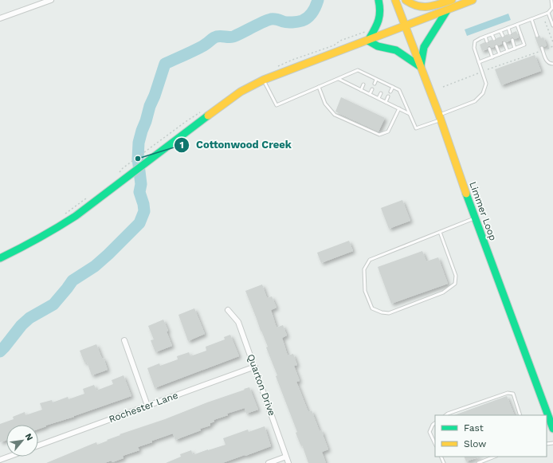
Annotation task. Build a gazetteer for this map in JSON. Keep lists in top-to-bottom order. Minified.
{"streets":{"main road":["Limmer Loop"],"street":["Quarton Drive","Rochester Lane"]},"crossings":[["Quarton Drive","Rochester Lane"]],"places":["Cottonwood Creek"],"legend":["Fast","Slow"],"north":"top right"}
